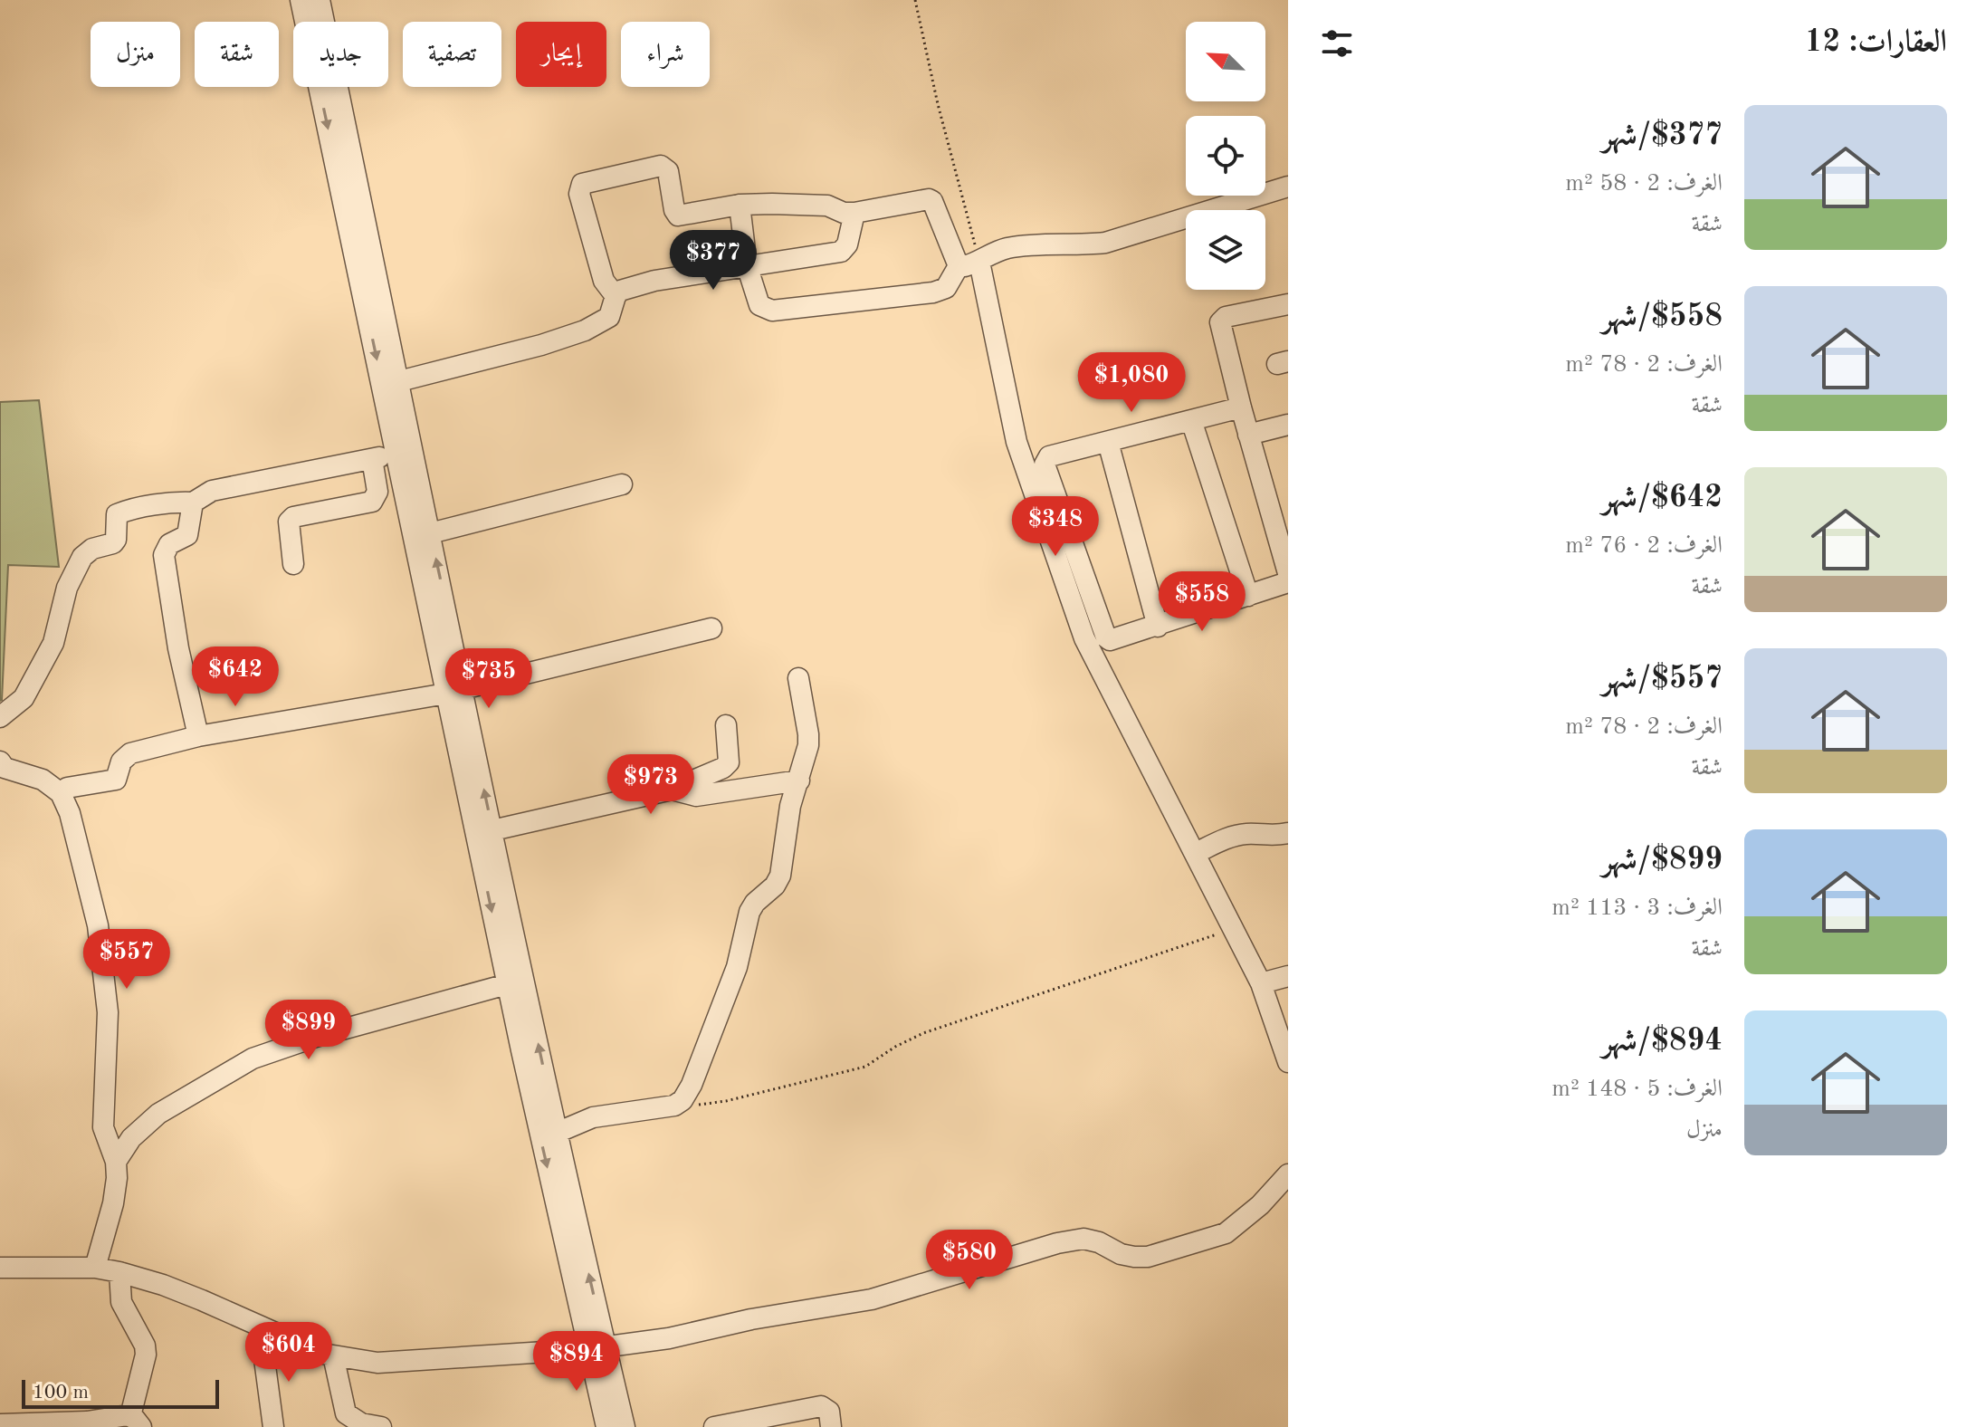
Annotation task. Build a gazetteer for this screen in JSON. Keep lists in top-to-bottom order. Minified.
{"scale_bar":"100 m","north":"top left","page":{"heading":"العقارات: 12","chip":["شراء","إيجار","تصفية","جديد","شقة","منزل"],"list":[{"name":"$377/شهر","note":"الغرف: 2 · 58 m² · شقة"},{"name":"$558/شهر","note":"الغرف: 2 · 78 m² · شقة"},{"name":"$642/شهر","note":"الغرف: 2 · 76 m² · شقة"},{"name":"$557/شهر","note":"الغرف: 2 · 78 m² · شقة"},{"name":"$899/شهر","note":"الغرف: 3 · 113 m² · شقة"},{"name":"$894/شهر","note":"الغرف: 5 · 148 m² · منزل"}],"price":["$377","$1,080","$348","$558","$642","$735","$973","$557","$899","$580","$604","$894"],"scale":"100 m"}}
